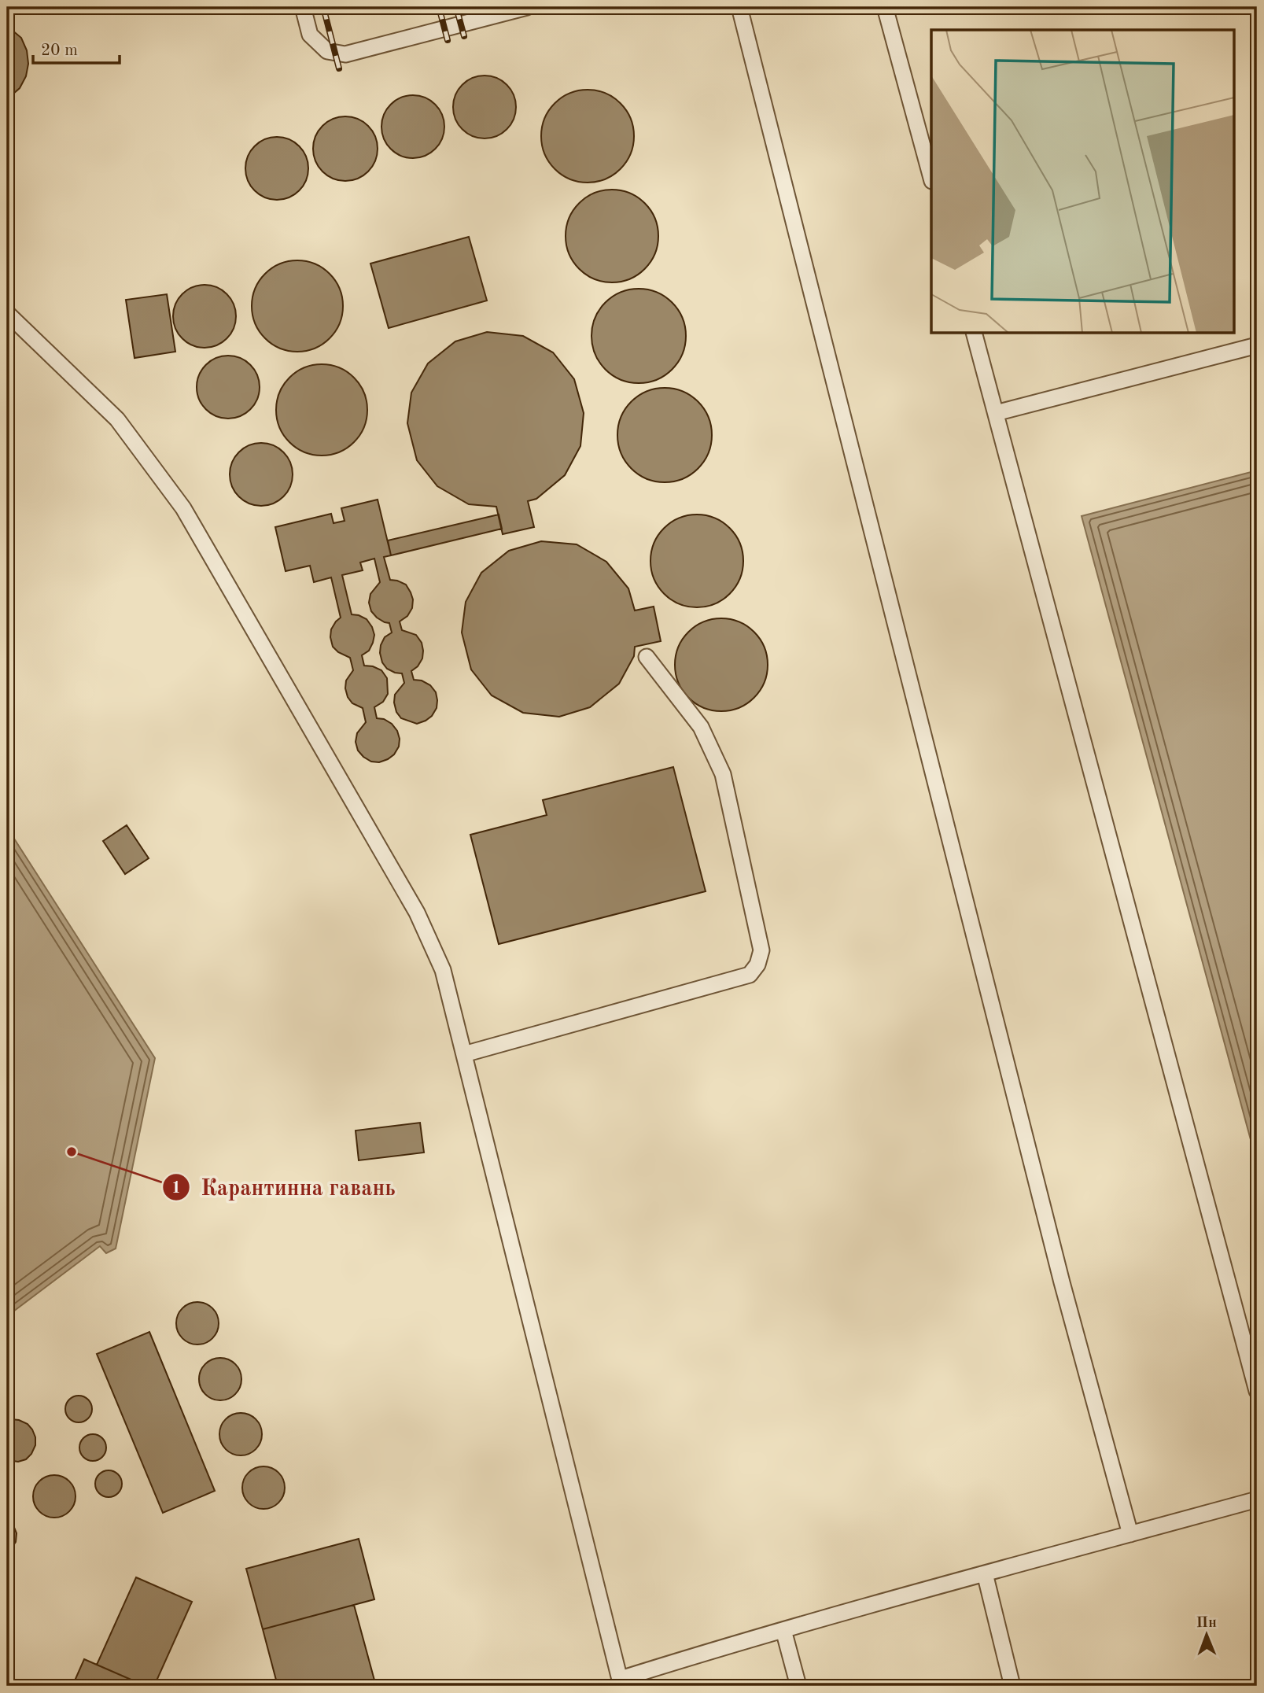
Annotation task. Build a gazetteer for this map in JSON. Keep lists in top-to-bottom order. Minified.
{"places":["Карантинна гавань"],"scale_bar":"20 m","north":"top"}
